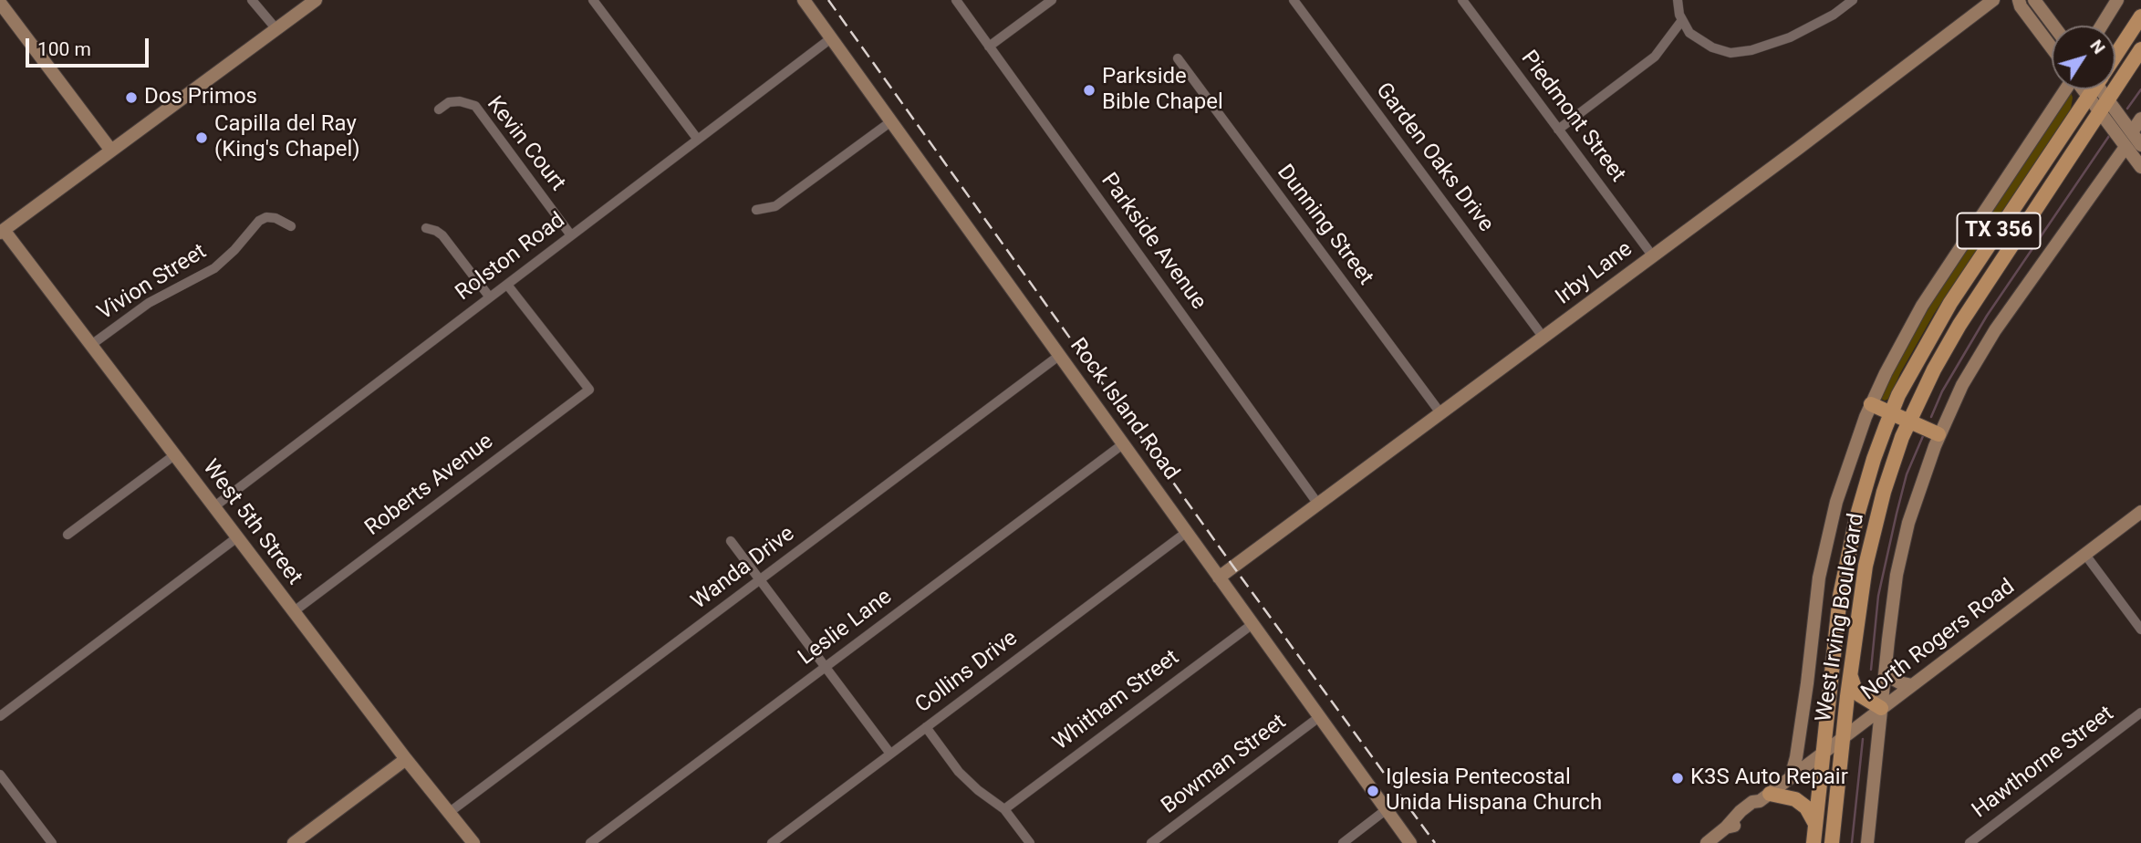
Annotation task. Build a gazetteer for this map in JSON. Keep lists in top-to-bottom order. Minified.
{"streets":{"main road":["TX 356","West Irving Boulevard"],"street":["Piedmont Street","Kevin Court","Garden Oaks Drive","Dunning Street","Parkside Avenue","Rolston Road","Irby Lane","Vivion Street","Rock Island Road","Roberts Avenue","West 5th Street","Wanda Drive","Leslie Lane","North Rogers Road","Collins Drive","Whitham Street","Hawthorne Street","Bowman Street"]},"crossings":[["Piedmont Street","Irby Lane"],["Kevin Court","Rolston Road"],["Garden Oaks Drive","Irby Lane"],["Dunning Street","Irby Lane"],["Parkside Avenue","Irby Lane"],["Rolston Road","Rock Island Road"],["Rolston Road","Roberts Avenue"],["Rolston Road","West 5th Street"],["Irby Lane","Rock Island Road"],["Vivion Street","West 5th Street"],["Rock Island Road","Wanda Drive"],["Rock Island Road","Leslie Lane"],["Rock Island Road","Collins Drive"],["Rock Island Road","Whitham Street"],["Rock Island Road","Bowman Street"],["Roberts Avenue","West 5th Street"],["West 5th Street","Wanda Drive"],["West Irving Boulevard","North Rogers Road"]],"places":["Parkside Bible Chapel","Dos Primos","Capilla del Ray (King's Chapel)","K3S Auto Repair","Iglesia Pentecostal Unida Hispana Church"],"scale_bar":"100 m","north":"top right"}
